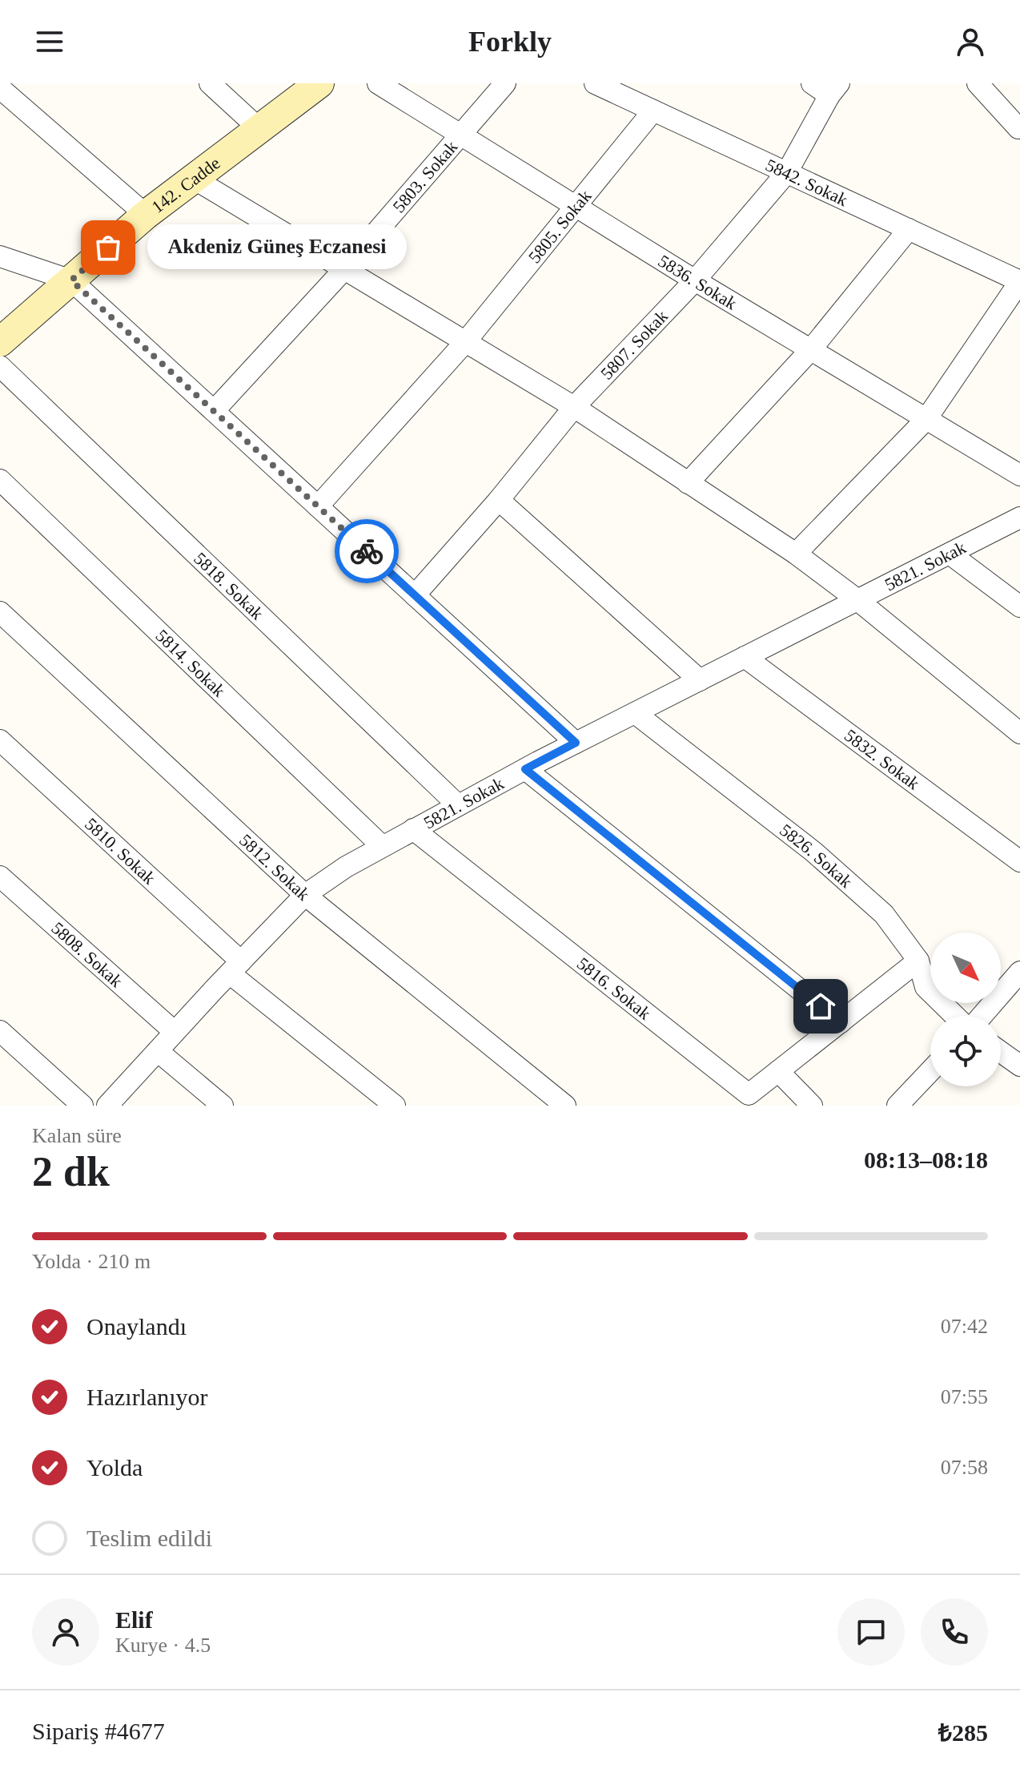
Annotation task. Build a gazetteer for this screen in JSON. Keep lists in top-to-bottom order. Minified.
{"streets":{"street":["5803. Sokak","5842. Sokak","142. Cadde","5805. Sokak","5836. Sokak","5807. Sokak","5821. Sokak","5818. Sokak","5814. Sokak","5832. Sokak","5810. Sokak","5826. Sokak","5812. Sokak","5808. Sokak","5816. Sokak"]},"crossings":[["5803. Sokak","5836. Sokak"],["5842. Sokak","5805. Sokak"],["5842. Sokak","5807. Sokak"],["5805. Sokak","5836. Sokak"],["5836. Sokak","5807. Sokak"],["5821. Sokak","5818. Sokak"],["5821. Sokak","5814. Sokak"],["5821. Sokak","5832. Sokak"],["5821. Sokak","5810. Sokak"],["5821. Sokak","5826. Sokak"],["5821. Sokak","5812. Sokak"],["5821. Sokak","5808. Sokak"],["5821. Sokak","5816. Sokak"]],"places":["Akdeniz Güneş Eczanesi"],"north":"bottom right","page":{"header":"Forkly","bubble":"Akdeniz Güneş Eczanesi","heading":["2 dk","Kalan süre","08:13–08:18"],"panel":["Elif","Kurye · 4.5","Sipariş #4677","₺285"],"bar":"Yolda · 210 m","list":[["Onaylandı","07:42"],["Hazırlanıyor","07:55"],["Yolda","07:58"],"Teslim edildi"]}}
